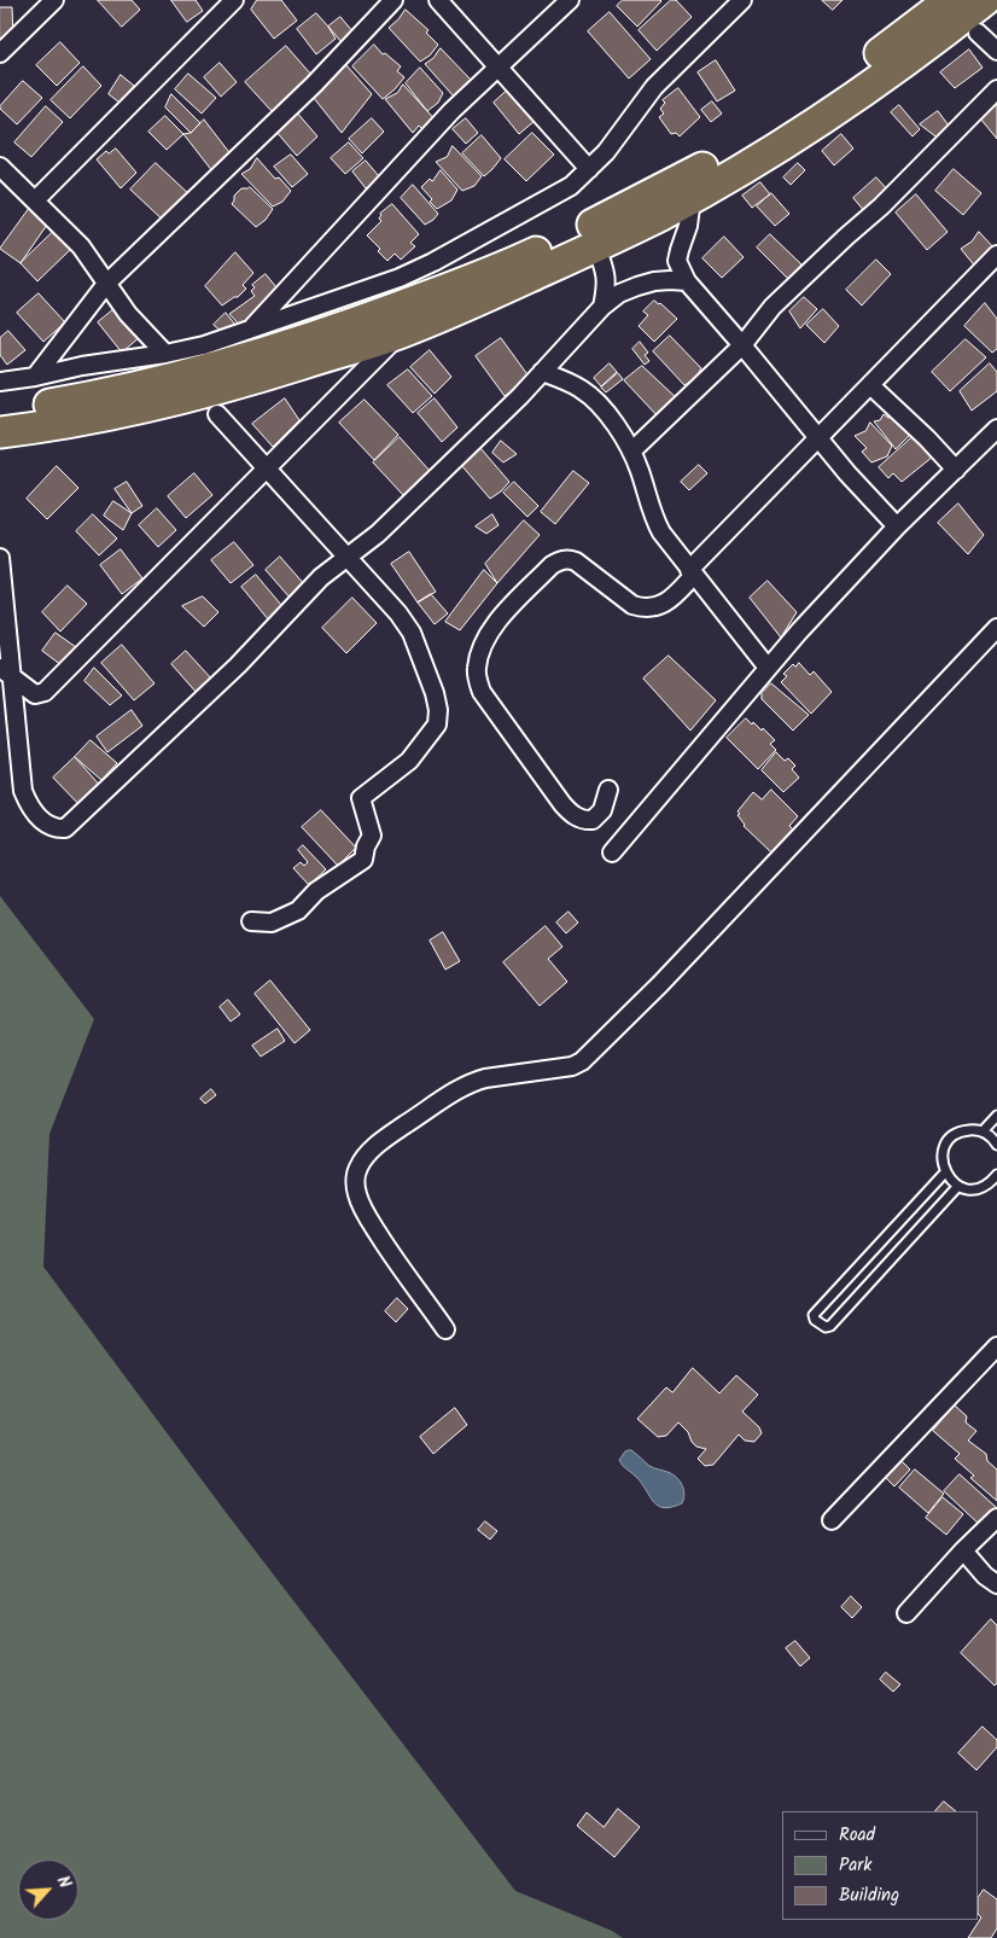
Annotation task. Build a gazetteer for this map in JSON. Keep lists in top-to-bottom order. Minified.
{"legend":["Road","Park","Building"],"north":"top right"}
